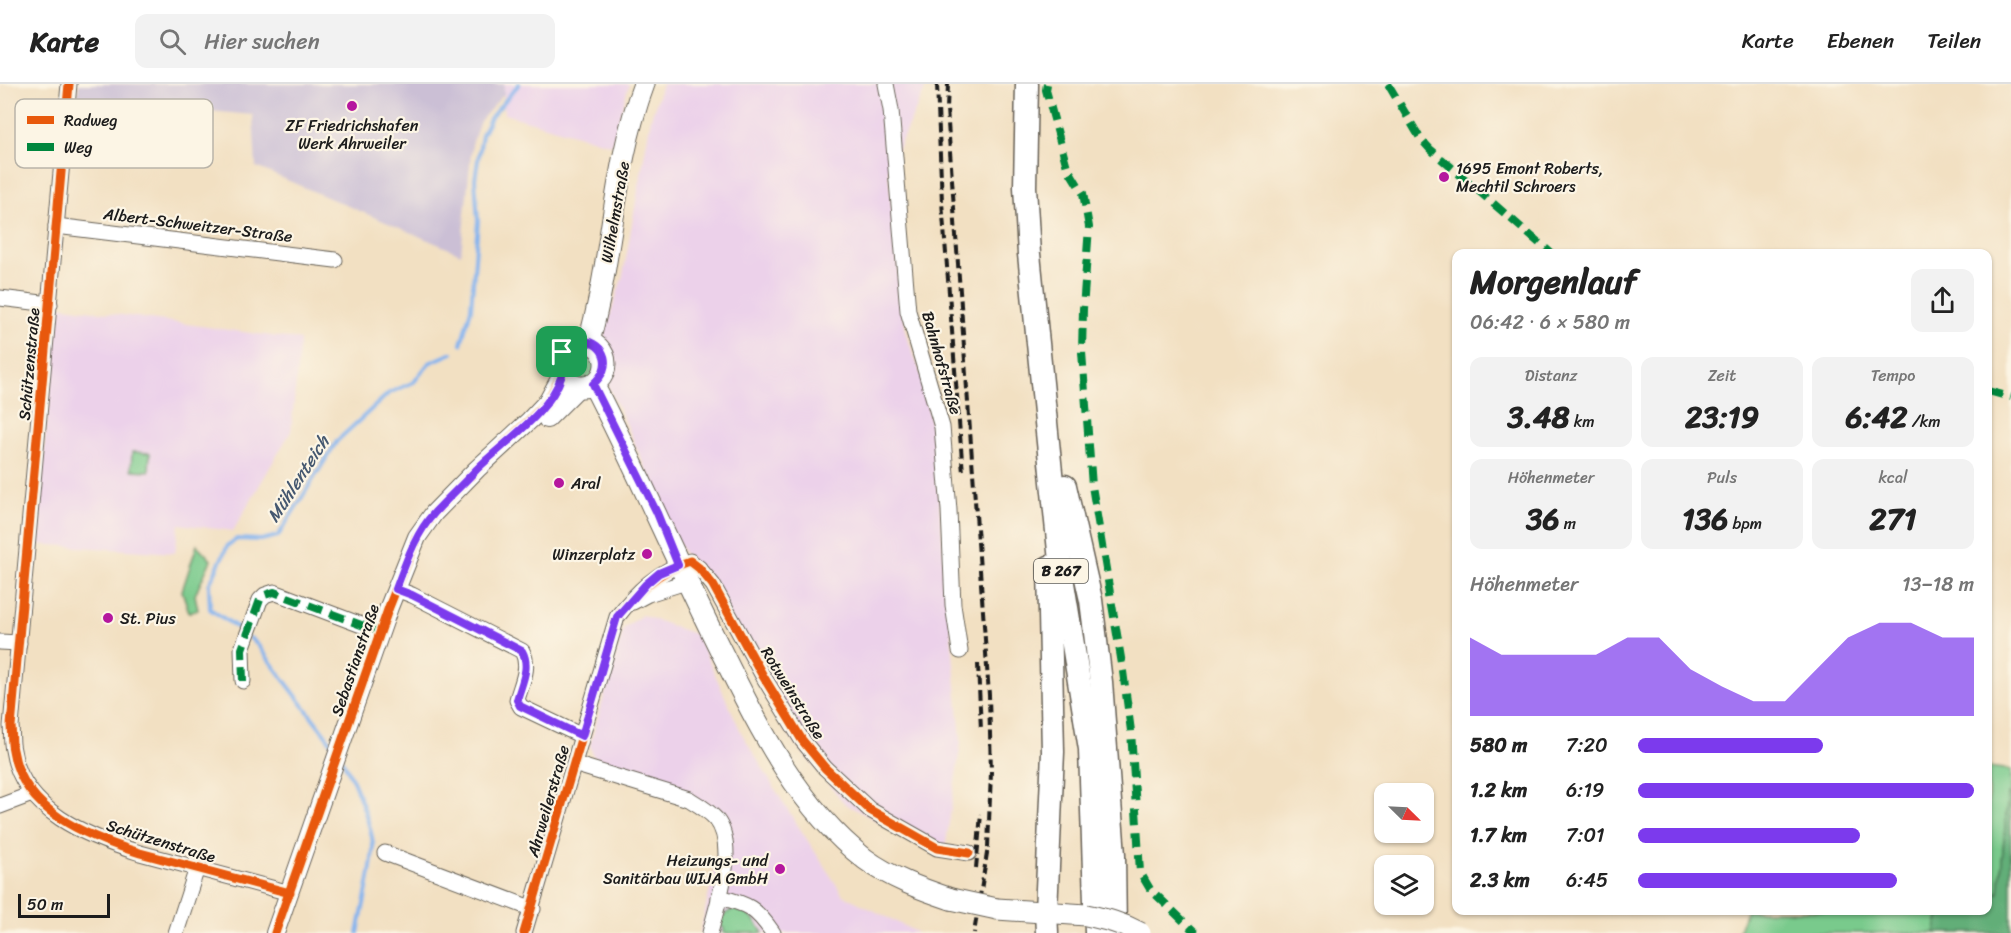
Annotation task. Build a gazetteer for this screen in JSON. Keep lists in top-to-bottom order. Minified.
{"streets":{"main road":["Wilhelmstraße","B 267"],"street":["Albert-Schweitzer-Straße","Bahnhofstraße","Schützenstraße","Sebastianstraße","Rotweinstraße","Ahrweilerstraße"]},"crossings":[["Wilhelmstraße","Sebastianstraße"],["Albert-Schweitzer-Straße","Schützenstraße"],["Schützenstraße","Sebastianstraße"],["Rotweinstraße","Ahrweilerstraße"]],"water":["Mühlenteich"],"places":["ZF Friedrichshafen Werk Ahrweiler","1695 Emont Roberts, Mechtil Schroers","Aral","Winzerplatz","St. Pius","Heizungs- und Sanitärbau WIJA GmbH"],"legend":["Radweg","Weg"],"scale_bar":"50 m","north":"bottom right","page":{"header":"Karte","search":"Hier suchen","nav":["Karte","Ebenen","Teilen"],"heading":["Morgenlauf","06:42 · 6 × 580 m"],"stats":[["Distanz","3.48 km"],["Zeit","23:19"],["Tempo","6:42 /km"],["Höhenmeter","36 m"],["Puls","136 bpm"],["kcal","271"]],"chart":["Höhenmeter","13–18 m"],"list":[{"name":"580 m","note":"7:20"},{"name":"1.2 km","note":"6:19"},{"name":"1.7 km","note":"7:01"},{"name":"2.3 km","note":"6:45"}],"scale":"50 m"}}
